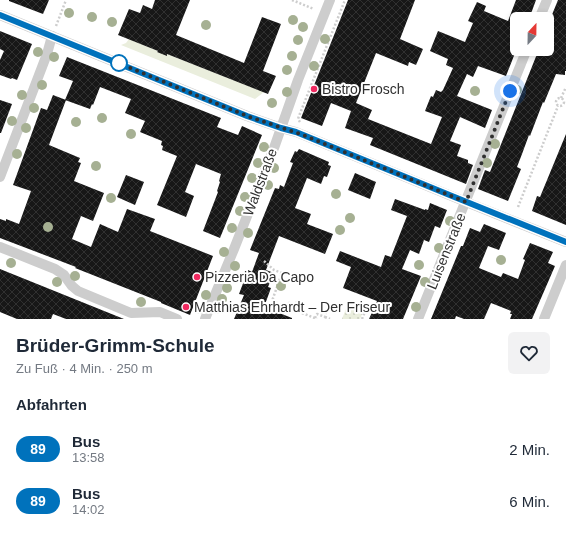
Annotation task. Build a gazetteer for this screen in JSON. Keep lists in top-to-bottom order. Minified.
{"streets":{"street":["Waldstraße","Luisenstraße"]},"places":["Bistro Frosch","Pizzeria Da Capo","Matthias Ehrhardt – Der Friseur"],"lines":["bus line 89"],"north":"top","page":{"heading":[["Brüder-Grimm-Schule","Zu Fuß · 4 Min. · 250 m"],"Abfahrten"],"list":[{"mark":"89","name":"Bus","note":"13:58","value":"2 Min."},{"mark":"89","name":"Bus","note":"14:02","value":"6 Min."}]}}
